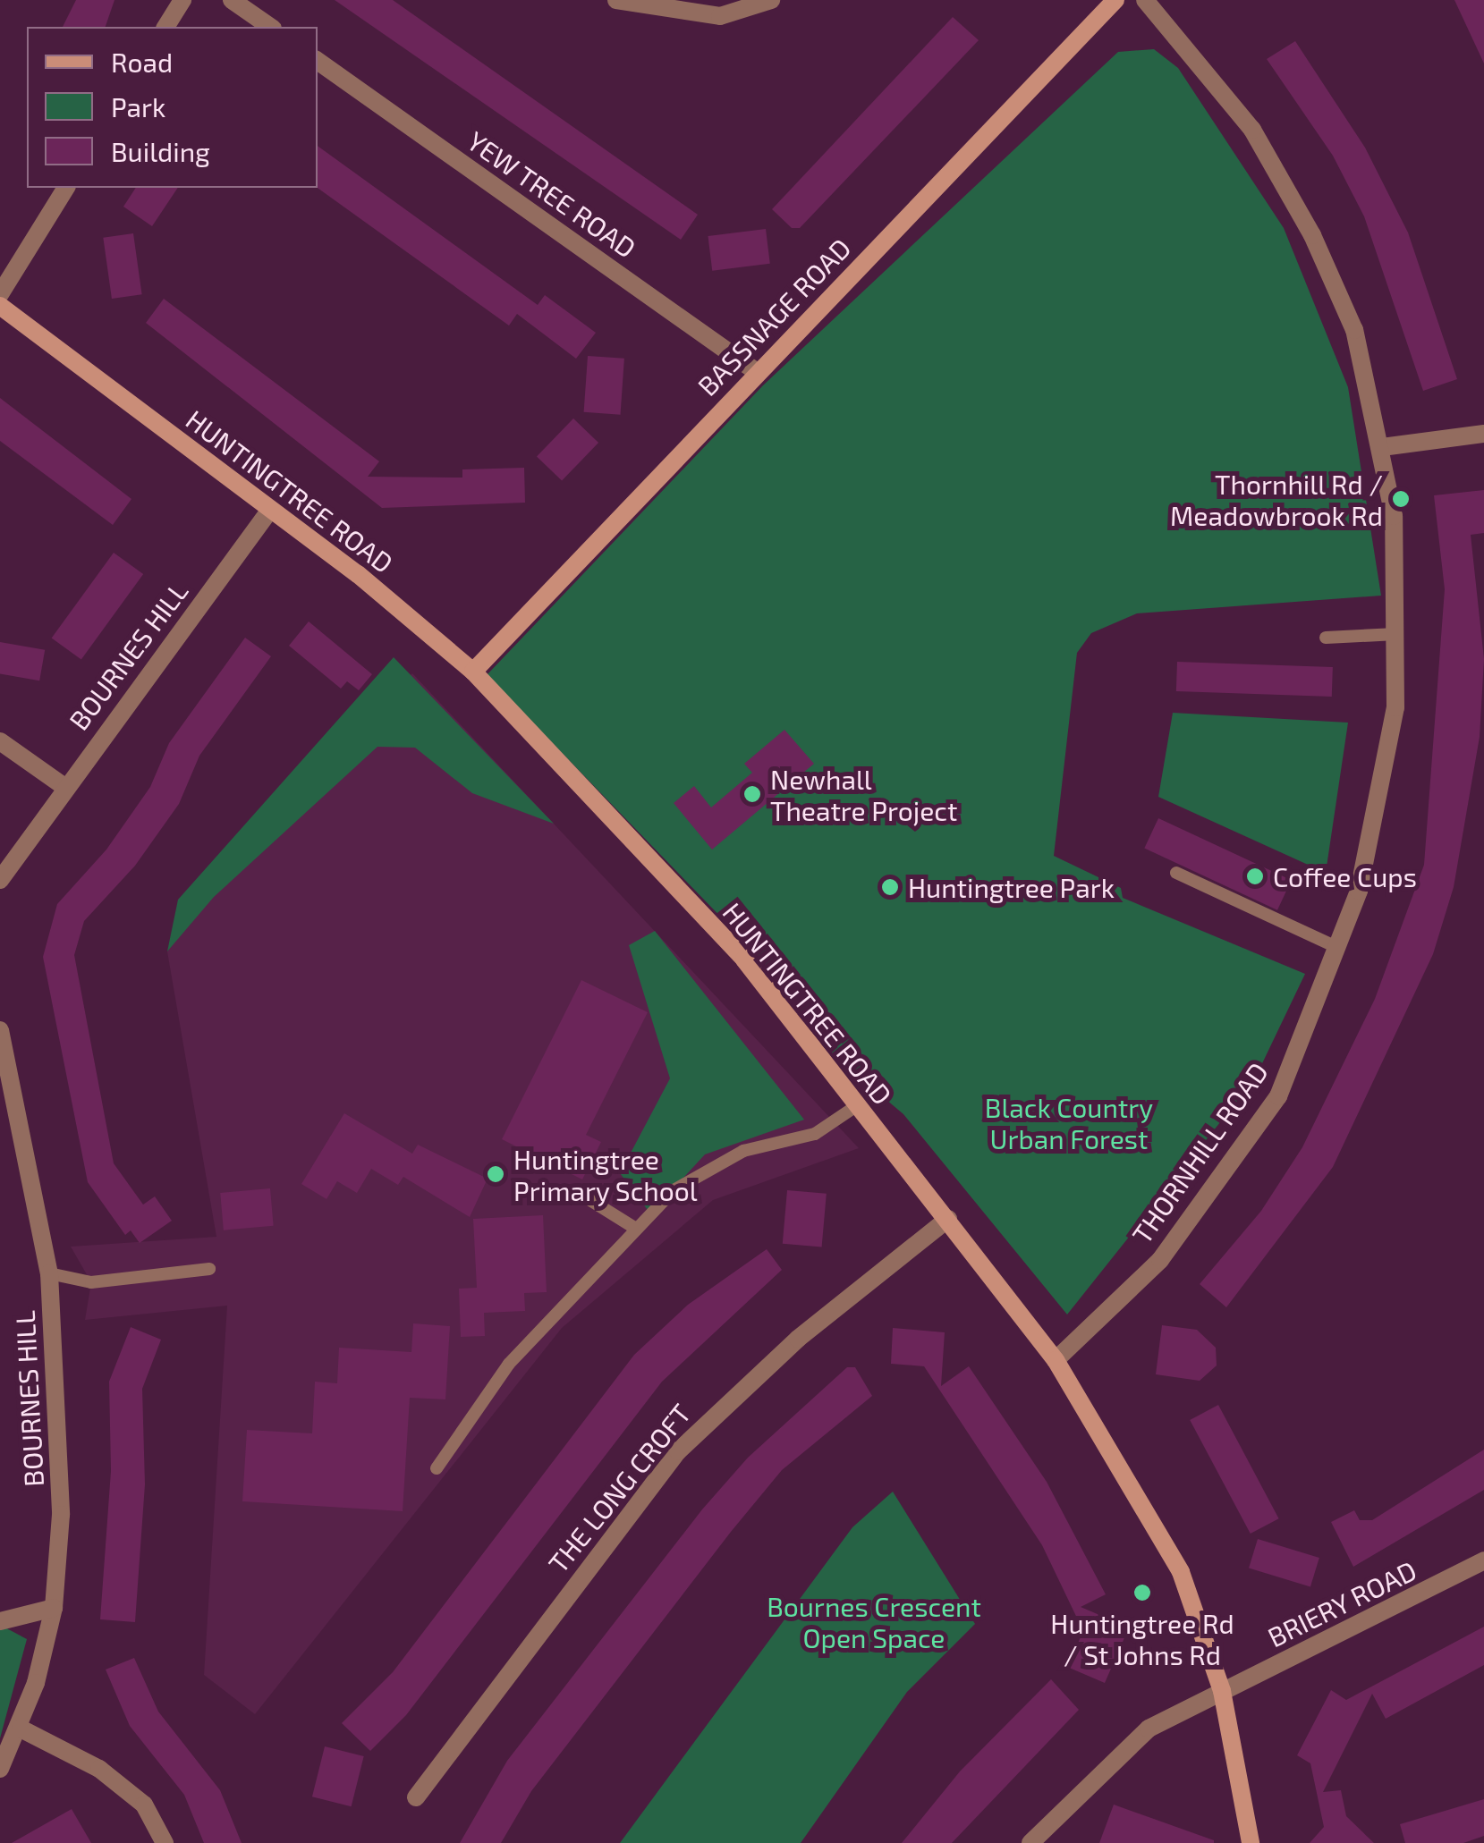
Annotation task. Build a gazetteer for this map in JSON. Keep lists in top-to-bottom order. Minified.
{"streets":{"street":["YEW TREE ROAD","BASSNAGE ROAD","HUNTINGTREE ROAD","BOURNES HILL","THORNHILL ROAD","THE LONG CROFT","BRIERY ROAD"]},"crossings":[["YEW TREE ROAD","BASSNAGE ROAD"],["BASSNAGE ROAD","HUNTINGTREE ROAD"],["HUNTINGTREE ROAD","BOURNES HILL"],["HUNTINGTREE ROAD","THORNHILL ROAD"],["HUNTINGTREE ROAD","THE LONG CROFT"],["HUNTINGTREE ROAD","BRIERY ROAD"]],"parks":["Black Country Urban Forest","Bournes Crescent Open Space"],"places":["Thornhill Rd / Meadowbrook Rd","Newhall Theatre Project","Coffee Cups","Huntingtree Park","Huntingtree Primary School","Huntingtree Rd / St Johns Rd"],"legend":["Road","Park","Building"]}
